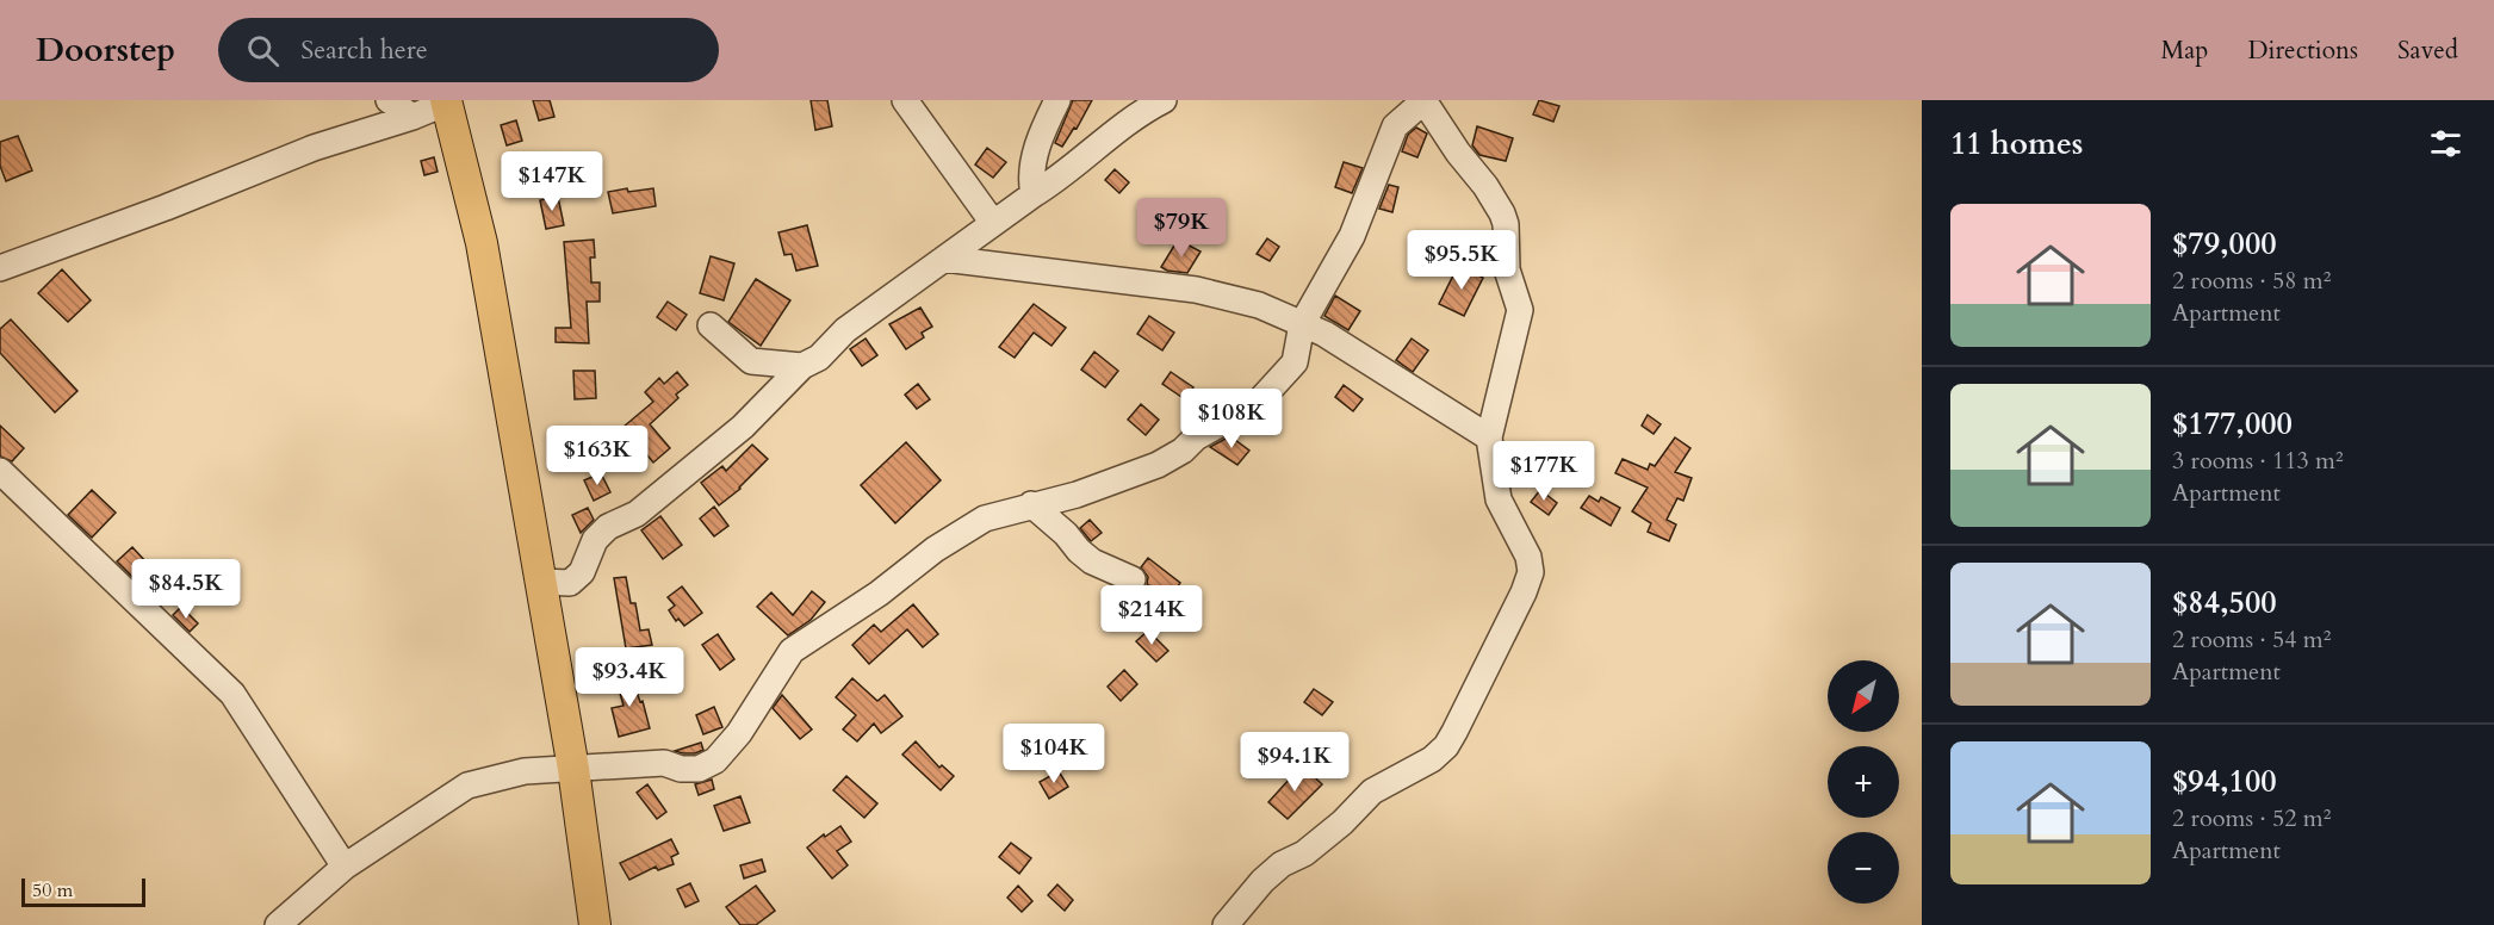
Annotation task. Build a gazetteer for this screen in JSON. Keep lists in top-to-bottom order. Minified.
{"scale_bar":"50 m","north":"bottom left","page":{"header":"Doorstep","search":"Search here","nav":["Map","Directions","Saved"],"heading":"11 homes","price":["$147K","$79K","$95.5K","$108K","$163K","$177K","$84.5K","$214K","$93.4K","$104K","$94.1K"],"list":[{"name":"$79,000","note":"2 rooms · 58 m² · Apartment"},{"name":"$177,000","note":"3 rooms · 113 m² · Apartment"},{"name":"$84,500","note":"2 rooms · 54 m² · Apartment"},{"name":"$94,100","note":"2 rooms · 52 m² · Apartment"}],"map_buttons":["+","−"],"scale":"50 m"}}
